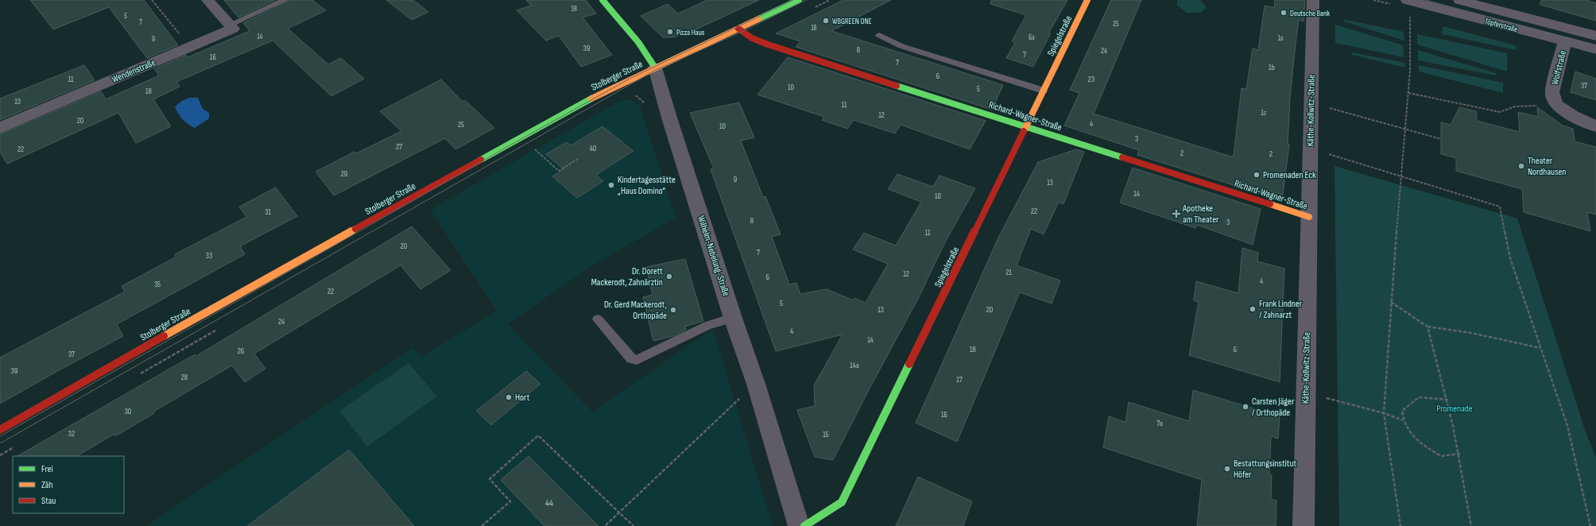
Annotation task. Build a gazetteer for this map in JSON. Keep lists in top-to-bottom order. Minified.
{"streets":{"street":["Töpferstraße","Spiegelstraße","Wolfstraße","Wendenstraße","Stolberger Straße","Käthe-Kollwitz-Straße","Richard-Wagner-Straße","Wilhelm-Nebelung-Straße"]},"crossings":[["Töpferstraße","Wolfstraße"],["Spiegelstraße","Richard-Wagner-Straße"],["Stolberger Straße","Richard-Wagner-Straße"],["Stolberger Straße","Wilhelm-Nebelung-Straße"],["Käthe-Kollwitz-Straße","Richard-Wagner-Straße"]],"parks":["Promenade"],"places":{"other":["Deutsche Bank","WBGREEN ONE","Pizza Haus","Theater Nordhausen","Promenaden Eck","Kindertagesstätte „Haus Domino“","Dr. Dorett Mackerodt, Zahnärztin","Frank Lindner / Zahnarzt","Dr. Gerd Mackerodt, Orthopäde","Hort","Carsten Jäger / Orthopäde","Bestattungsinstitut Höfer"],"health":["Apotheke am Theater"]},"house_numbers":["38","5","7","25","18","14","6a","1a","9","39","8","24","7","16","7","1b","6","11","23","37","10","5","18","13","11","1c","12","20","4","25","10","3","27","40","22","2","2","29","9","13","14","10","22","31","8","3","11","20","7","33","21","12","6","4","35","22","5","13","20","24","4","14","18","6","26","37","14a","39","28","17","30","16","7a","32","15","44"],"legend":["Frei","Zäh","Stau"]}
